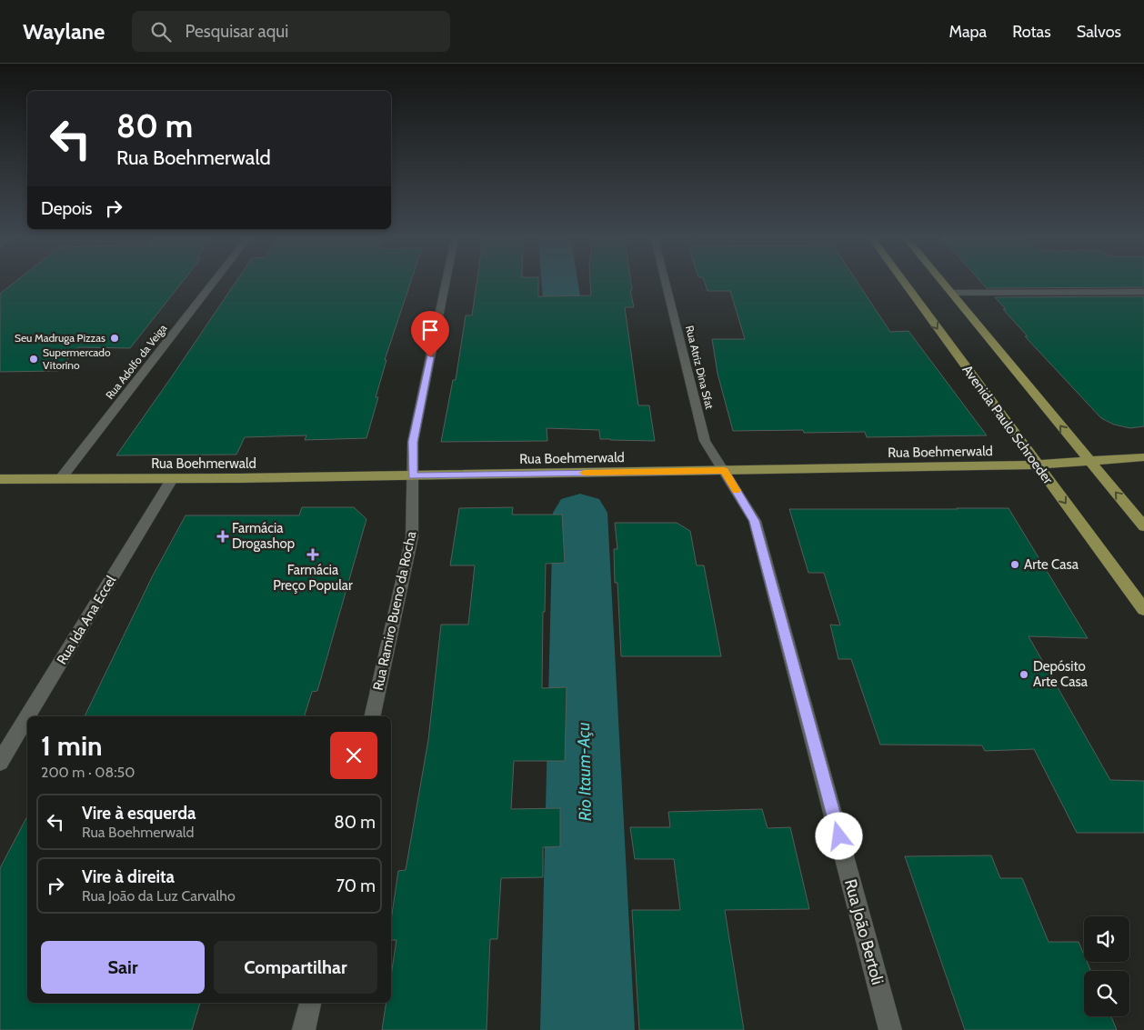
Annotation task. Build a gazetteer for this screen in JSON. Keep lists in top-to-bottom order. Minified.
{"streets":{"main road":["Avenida Paulo Schroeder","Rua Boehmerwald"],"street":["Rua Adolfo da Veiga","Rua Atriz Dina Sfat","Rua Ramiro Bueno da Rocha","Rua Ida Ana Eccel","Rua João Bertoli"]},"crossings":[["Rua Adolfo da Veiga","Rua Boehmerwald"],["Rua Atriz Dina Sfat","Rua Boehmerwald"],["Rua Atriz Dina Sfat","Rua João Bertoli"],["Avenida Paulo Schroeder","Rua Boehmerwald"],["Rua Boehmerwald","Rua Ramiro Bueno da Rocha"],["Rua Boehmerwald","Rua Ida Ana Eccel"],["Rua Boehmerwald","Rua João Bertoli"]],"water":["Rio Itaum-Açu"],"places":{"other":["Seu Madruga Pizzas","Supermercado Vitorino","Arte Casa","Depósito Arte Casa"],"health":["Farmácia Drogashop","Farmácia Preço Popular"]},"page":{"header":"Waylane","search":"Pesquisar aqui","nav":["Mapa","Rotas","Salvos"],"turn":["80 m","Rua Boehmerwald"],"then":"Depois","heading":["1 min","200 m · 08:50"],"list":[{"name":"Vire à esquerda","note":"Rua Boehmerwald","value":"80 m"},{"name":"Vire à direita","note":"Rua João da Luz Carvalho","value":"70 m"}],"buttons":["Sair","Compartilhar"]}}
